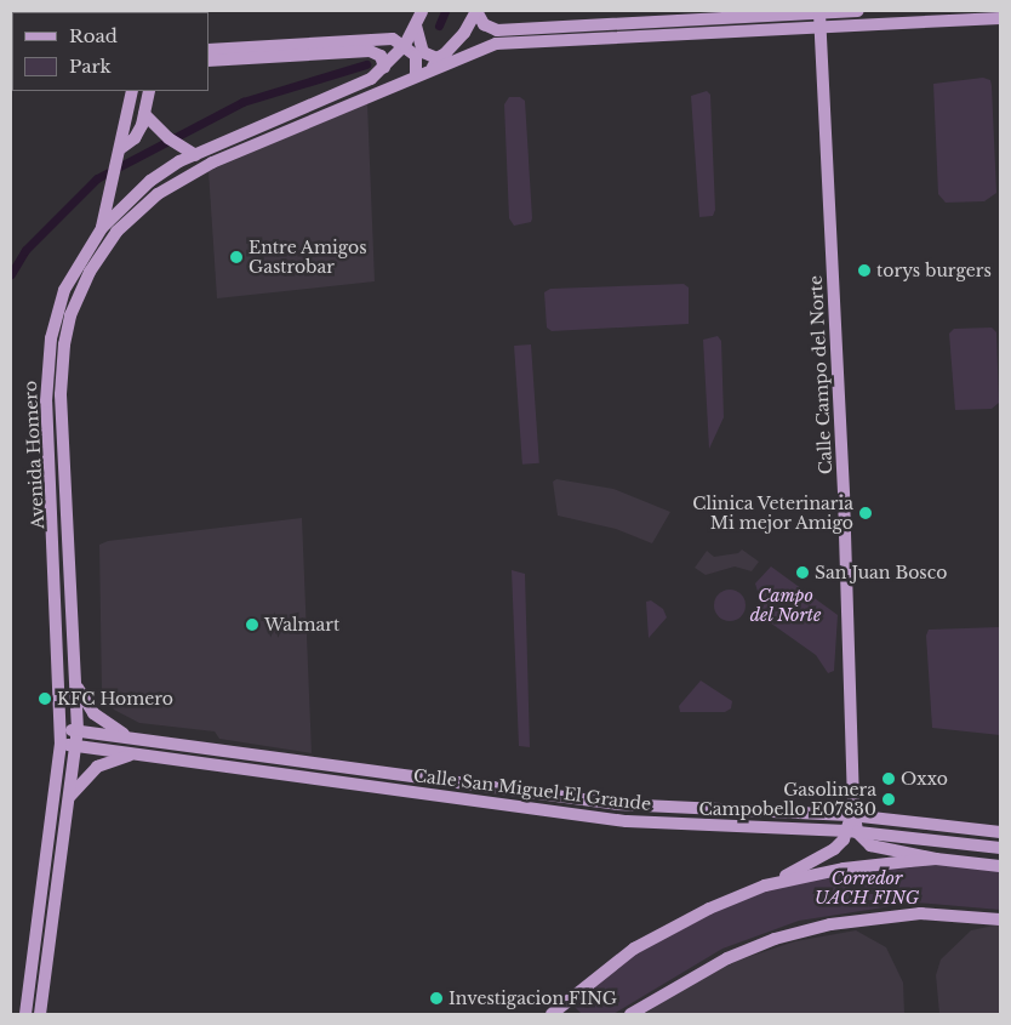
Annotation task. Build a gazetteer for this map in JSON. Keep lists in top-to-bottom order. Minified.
{"streets":{"main road":["Calle Campo del Norte","Avenida Homero","Calle San Miguel El Grande"]},"crossings":[["Calle Campo del Norte","Avenida Homero"],["Calle Campo del Norte","Calle San Miguel El Grande"],["Avenida Homero","Calle San Miguel El Grande"]],"parks":["Campo del Norte","Corredor UACH FING"],"places":["Entre Amigos Gastrobar","torys burgers","Clinica Veterinaria Mi mejor Amigo","San Juan Bosco","Walmart","KFC Homero","Oxxo","Gasolinera Campobello E07830","Investigacion FING"],"legend":["Road","Park"]}
